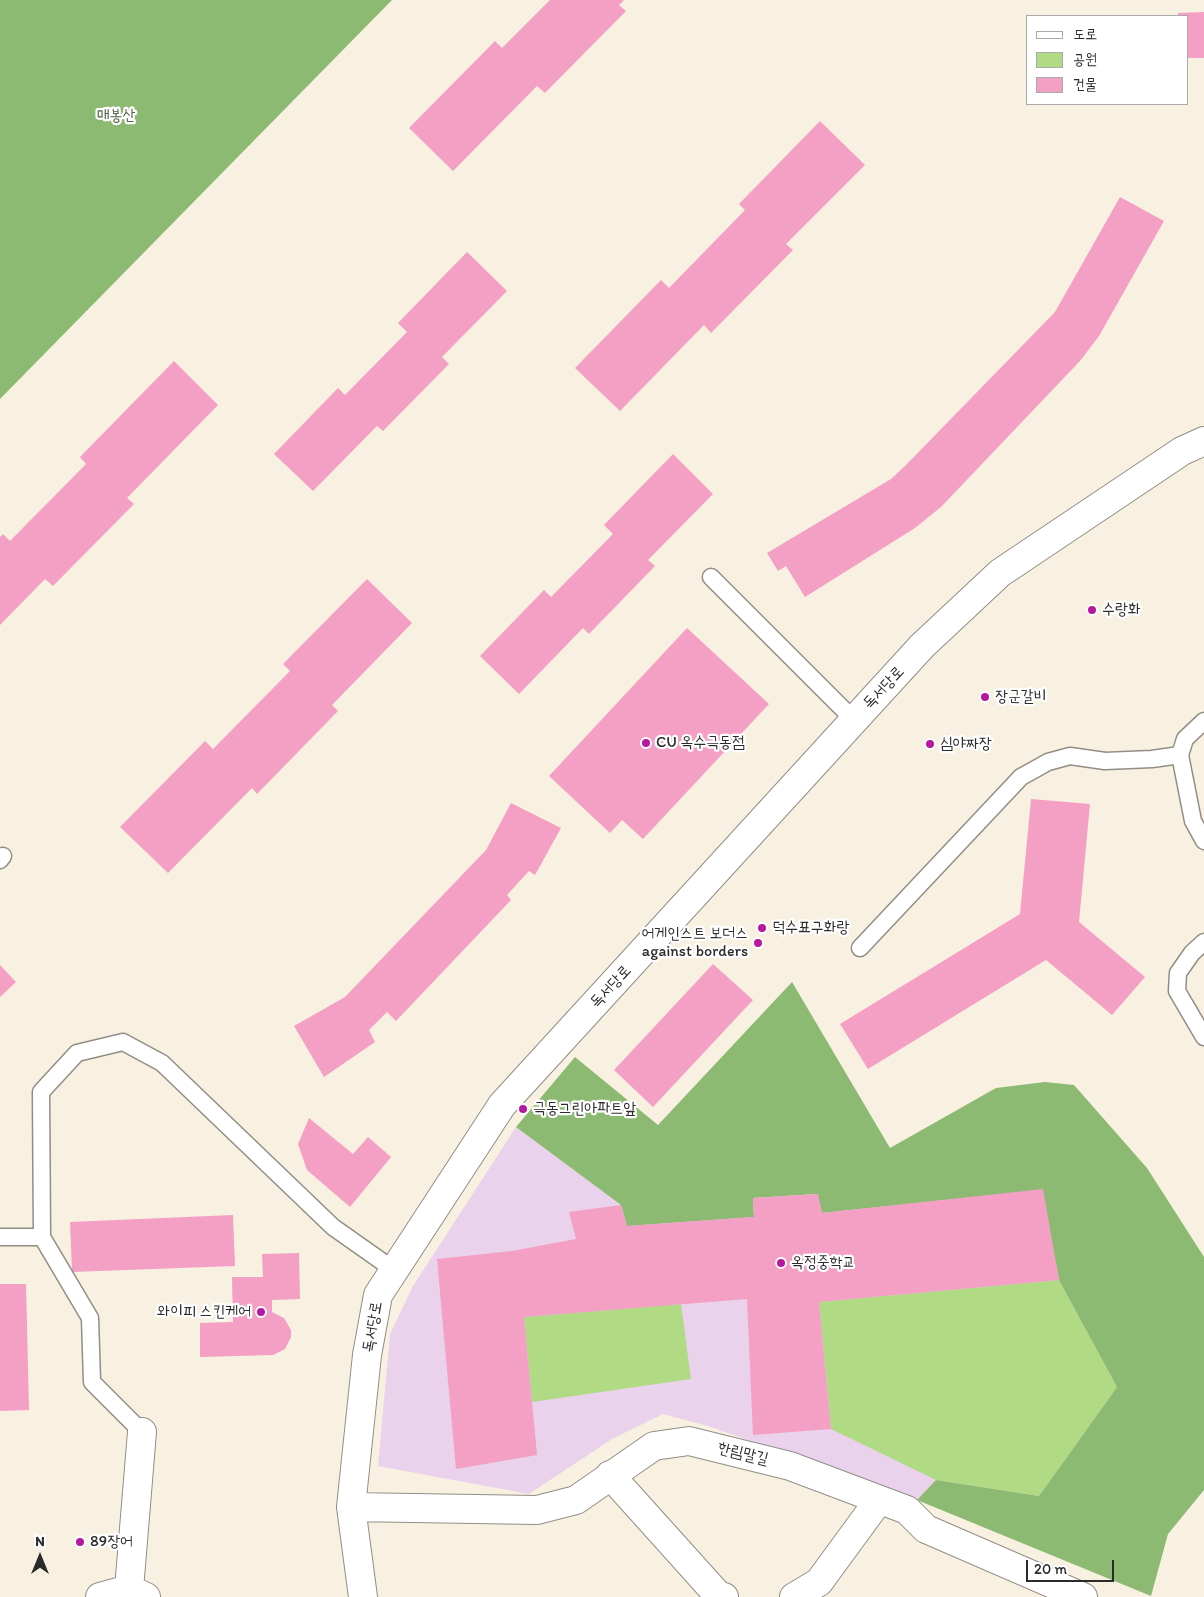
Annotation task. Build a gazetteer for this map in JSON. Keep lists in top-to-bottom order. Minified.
{"streets":{"main road":["독서당로","한림말길"]},"crossings":[["독서당로","한림말길"]],"parks":["매봉산"],"places":["수랑화","장군갈비","CU 옥수극동점","심야짜장","덕수표구화랑","어게인스트 보더스 against borders","극동그린아파트앞","옥정중학교","와이피 스킨케어","89장어"],"legend":["도로","공원","건물"],"scale_bar":"20 m","north":"top"}
